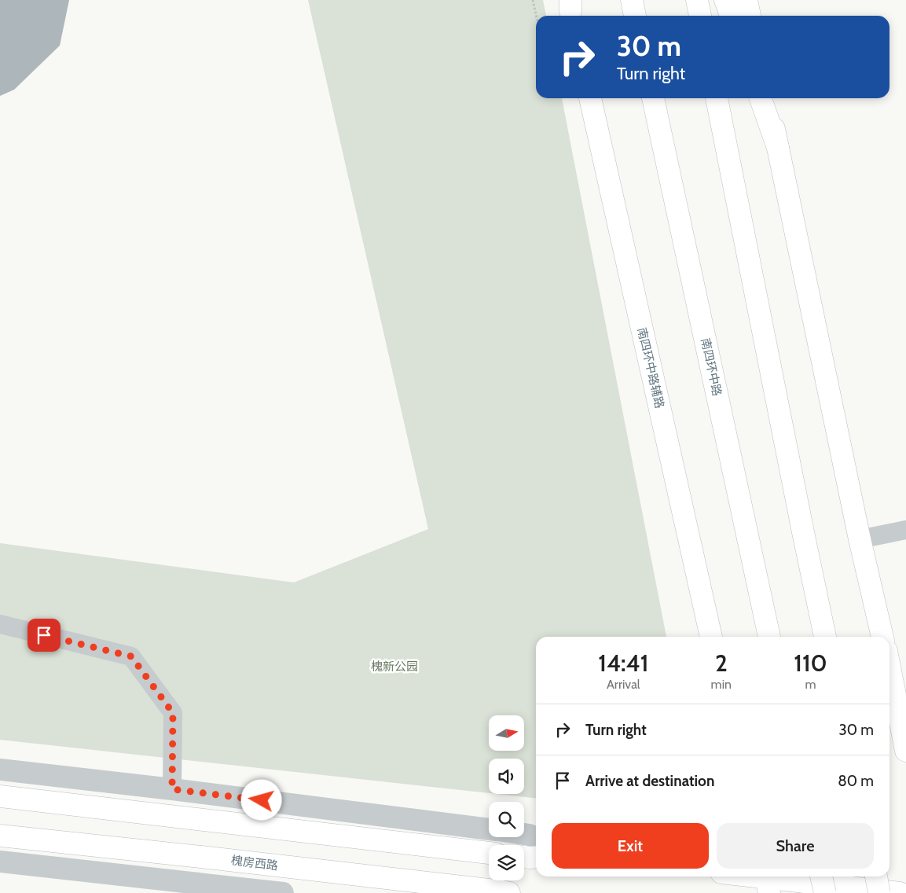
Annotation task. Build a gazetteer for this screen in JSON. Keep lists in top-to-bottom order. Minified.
{"streets":{"main road":["南四环中路","南四环中路辅路","槐房西路"]},"parks":["槐新公园"],"north":"right","page":{"turn":["30 m","Turn right"],"eta":["14:41","Arrival","2","min","110","m"],"list":[{"name":"Turn right","value":"30 m"},{"name":"Arrive at destination","value":"80 m"}],"buttons":["Exit","Share"]}}
